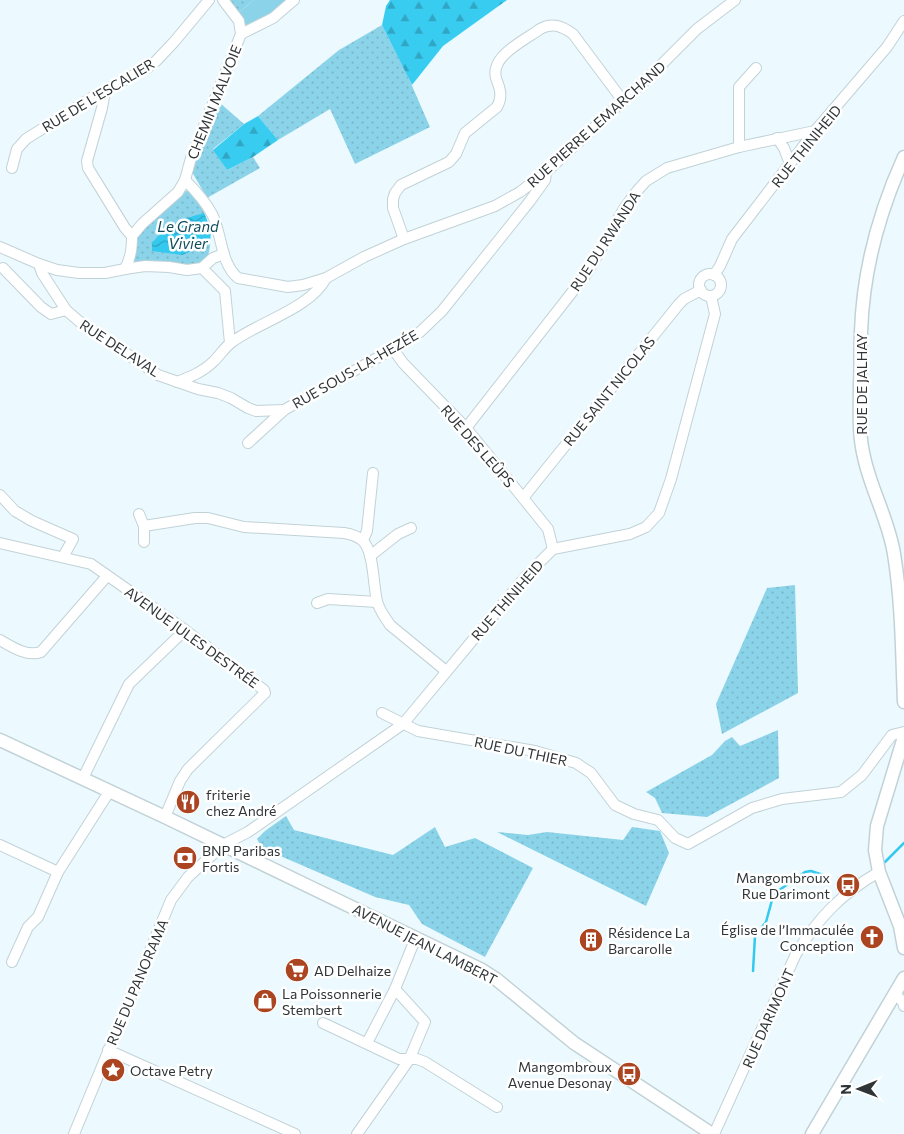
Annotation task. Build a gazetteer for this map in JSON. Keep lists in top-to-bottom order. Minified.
{"streets":{"main road":["RUE DE JALHAY","AVENUE JEAN LAMBERT"],"street":["RUE DE L'ESCALIER","CHEMIN MALVOIE","RUE PIERRE LEMARCHAND","RUE THINIHEID","RUE DU RWANDA","RUE DELAVAL","RUE SOUS-LA-HEZÉE","RUE SAINT NICOLAS","RUE DES LEÛPS","AVENUE JULES DESTRÉE","RUE DU THIER","RUE DU PANORAMA","RUE DARIMONT"]},"crossings":[["RUE PIERRE LEMARCHAND","RUE DELAVAL"],["RUE PIERRE LEMARCHAND","RUE SOUS-LA-HEZÉE"],["RUE THINIHEID","RUE DU RWANDA"],["RUE THINIHEID","RUE SAINT NICOLAS"],["RUE THINIHEID","RUE DES LEÛPS"],["RUE THINIHEID","RUE DU THIER"],["RUE THINIHEID","AVENUE JEAN LAMBERT"],["RUE THINIHEID","RUE DU PANORAMA"],["RUE DU RWANDA","RUE DES LEÛPS"],["RUE DELAVAL","RUE SOUS-LA-HEZÉE"],["RUE SOUS-LA-HEZÉE","RUE DES LEÛPS"],["RUE SAINT NICOLAS","RUE DES LEÛPS"],["AVENUE JULES DESTRÉE","AVENUE JEAN LAMBERT"],["AVENUE JEAN LAMBERT","RUE DU PANORAMA"],["AVENUE JEAN LAMBERT","RUE DARIMONT"]],"water":["Le Grand Vivier"],"places":{"restaurant":["friterie chez André"],"bank":["BNP Paribas Fortis"],"bus stop":["Mangombroux Rue Darimont","Mangombroux Avenue Desonay"],"church":["Église de l’Immaculée Conception"],"building":["Résidence La Barcarolle"],"supermarket":["AD Delhaize"],"shop":["La Poissonnerie Stembert"],"place":["Octave Petry"]},"north":"left"}
